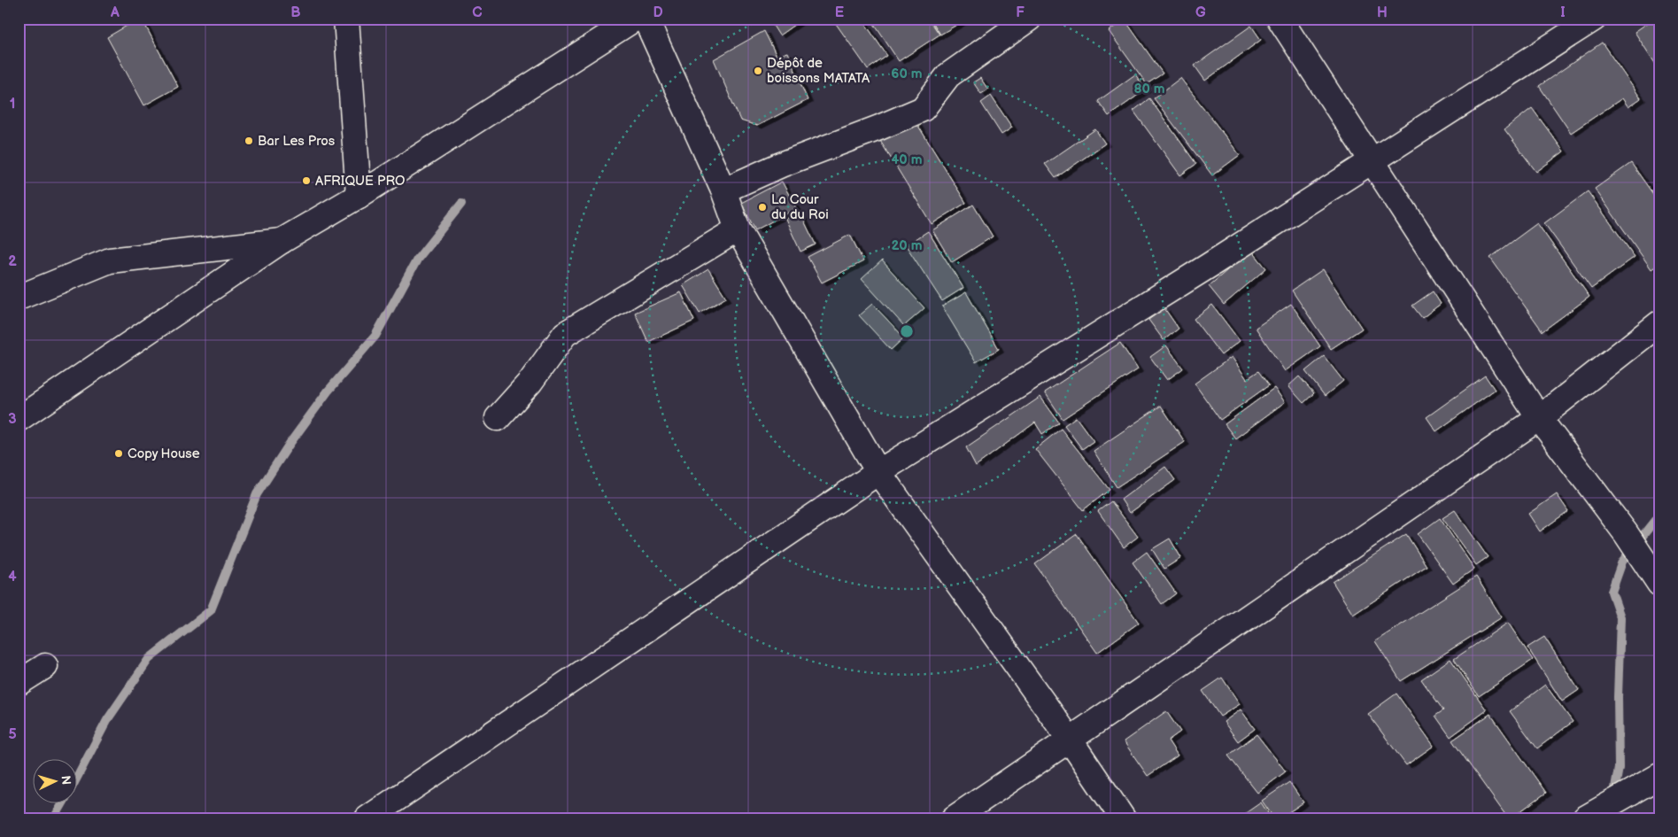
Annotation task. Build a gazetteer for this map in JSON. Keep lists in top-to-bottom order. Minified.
{"places":["Dépôt de boissons MATATA","Bar Les Pros","AFRIQUE PRO","La Cour du du Roi","Copy House"],"north":"right","grid":{"columns":["A","B","C","D","E","F","G","H","I"],"rows":["1","2","3","4","5"]},"rings":["60 m","80 m","40 m","20 m"]}
